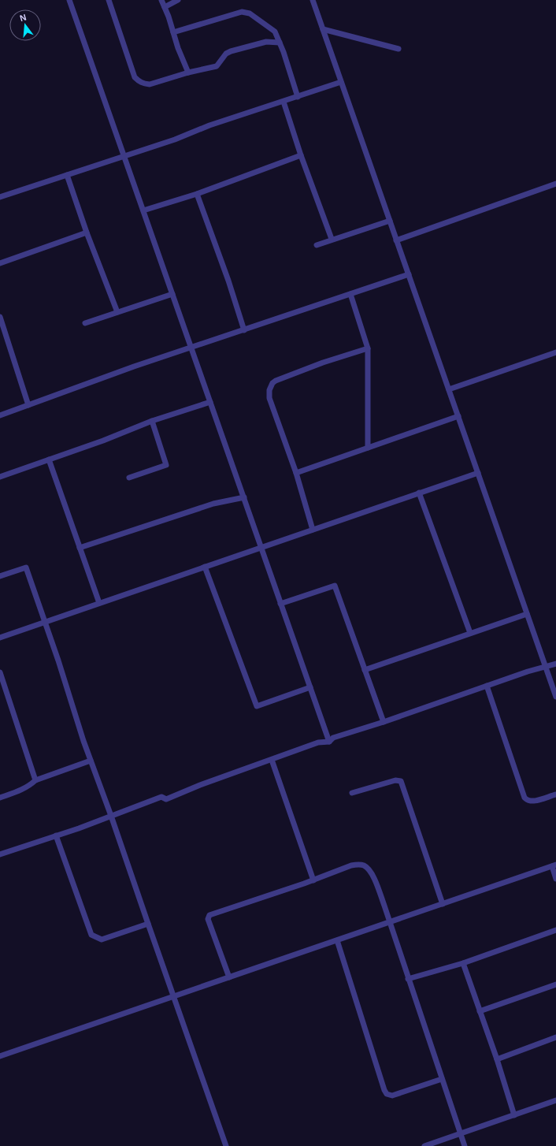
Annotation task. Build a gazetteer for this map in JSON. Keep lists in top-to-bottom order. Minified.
{"north":"top"}
